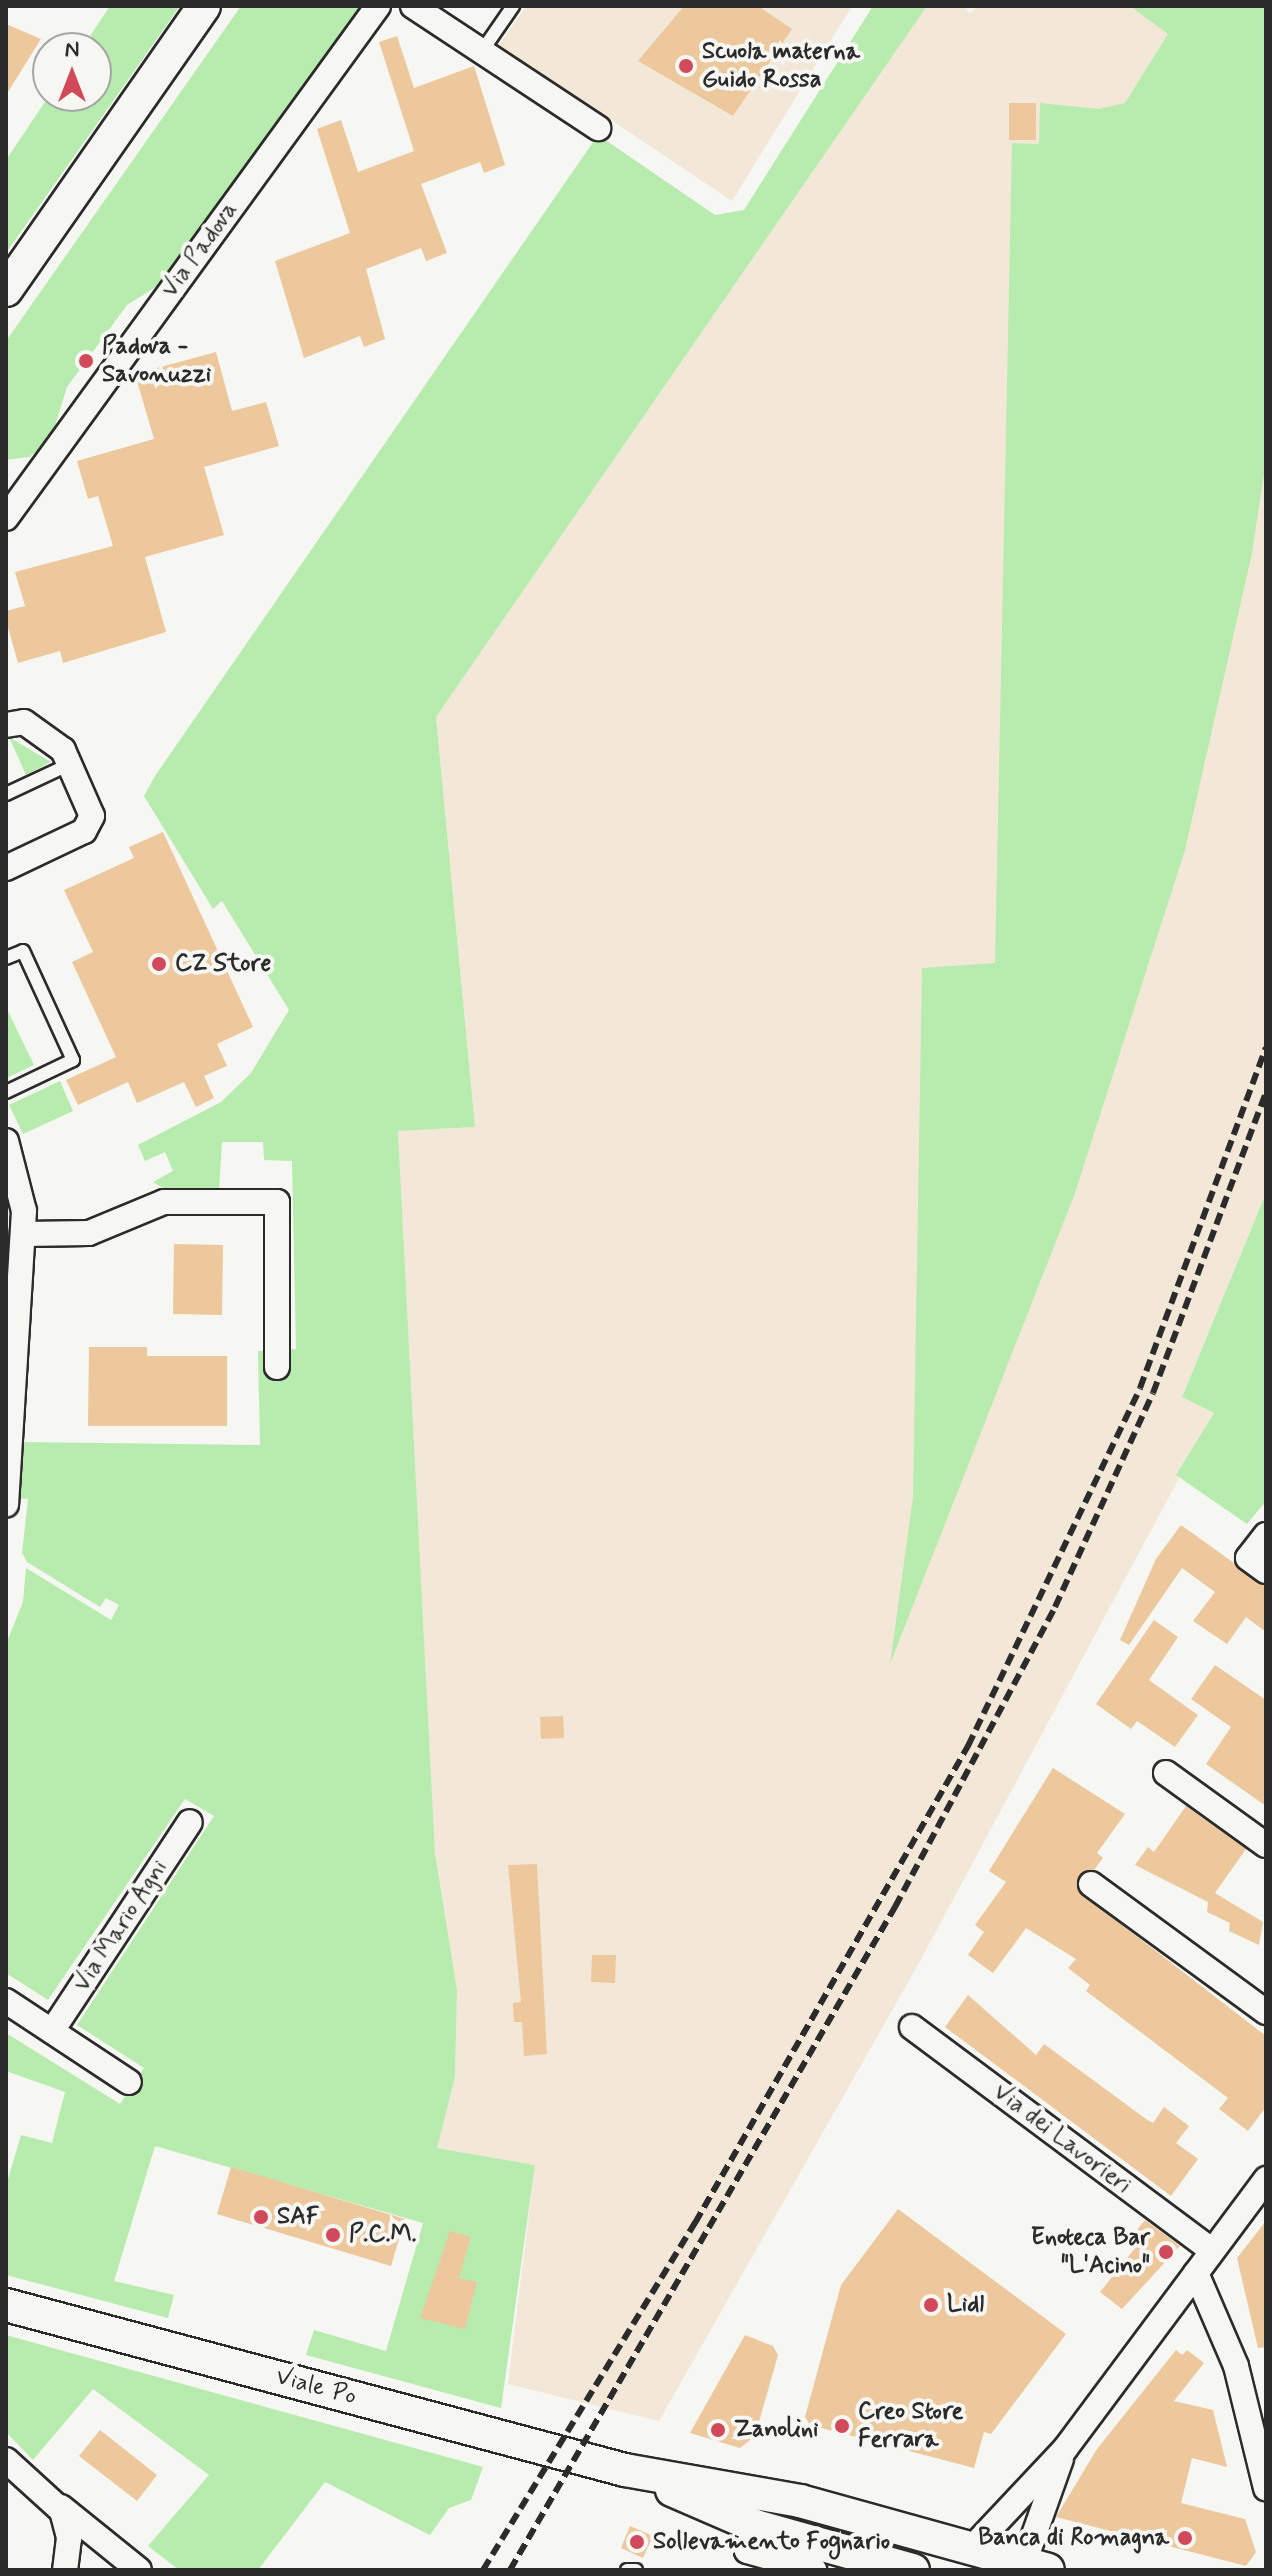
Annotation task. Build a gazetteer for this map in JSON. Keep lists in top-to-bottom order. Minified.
{"streets":{"main road":["Viale Po"],"street":["Via Padova","Via Mario Agni","Via dei Lavorieri"]},"places":["Scuola materna Guido Rossa","Padova - Savonuzzi","CZ Store","SAF","P.C.M.","Enoteca Bar \"L'Acino\"","Lidl","Creo Store Ferrara","Zanolini","Banca di Romagna","Sollevamento Fognario"],"north":"top"}
